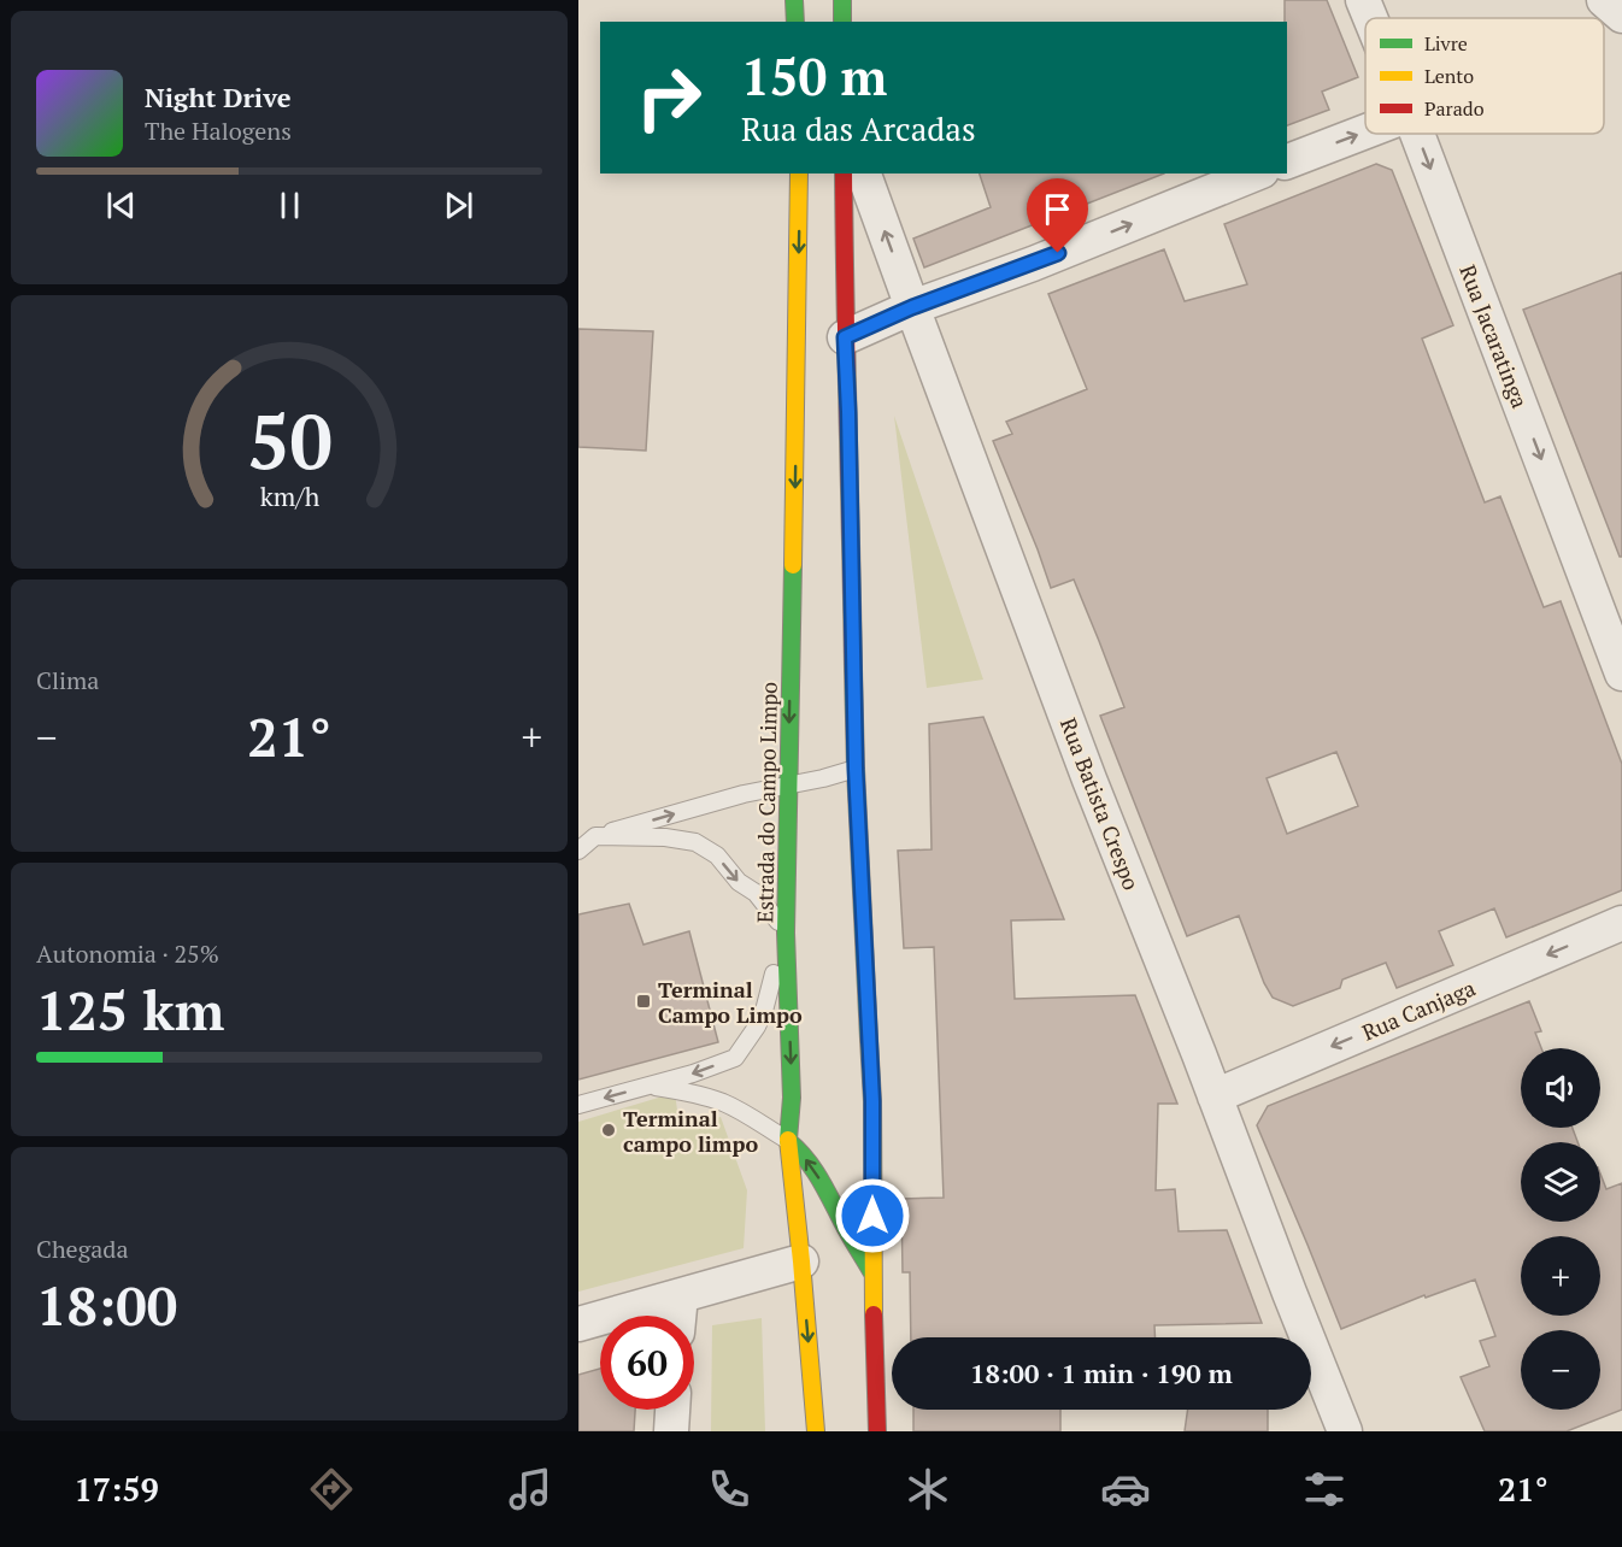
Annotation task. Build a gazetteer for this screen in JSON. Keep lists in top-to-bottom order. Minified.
{"streets":{"main road":["Estrada do Campo Limpo"],"street":["Rua Jacaratinga","Rua Batista Crespo","Rua Canjaga"]},"crossings":[["Rua Batista Crespo","Rua Canjaga"]],"one_way":["Rua Jacaratinga","Rua Canjaga"],"places":{"transit":["Terminal Campo Limpo"],"other":["Terminal campo limpo"]},"legend":["Livre","Lento","Parado"],"page":{"turn":["150 m","Rua das Arcadas"],"song":["Night Drive","The Halogens"],"tile":["Clima",["Autonomia · 25%","125 km"],["Chegada","18:00"]],"heat":["−","21°","+"],"map_buttons":["+","−"],"limit":"60","trip":"18:00 · 1 min · 190 m","tabs":["17:59","21°"],"gauge":["50","km/h"]}}
